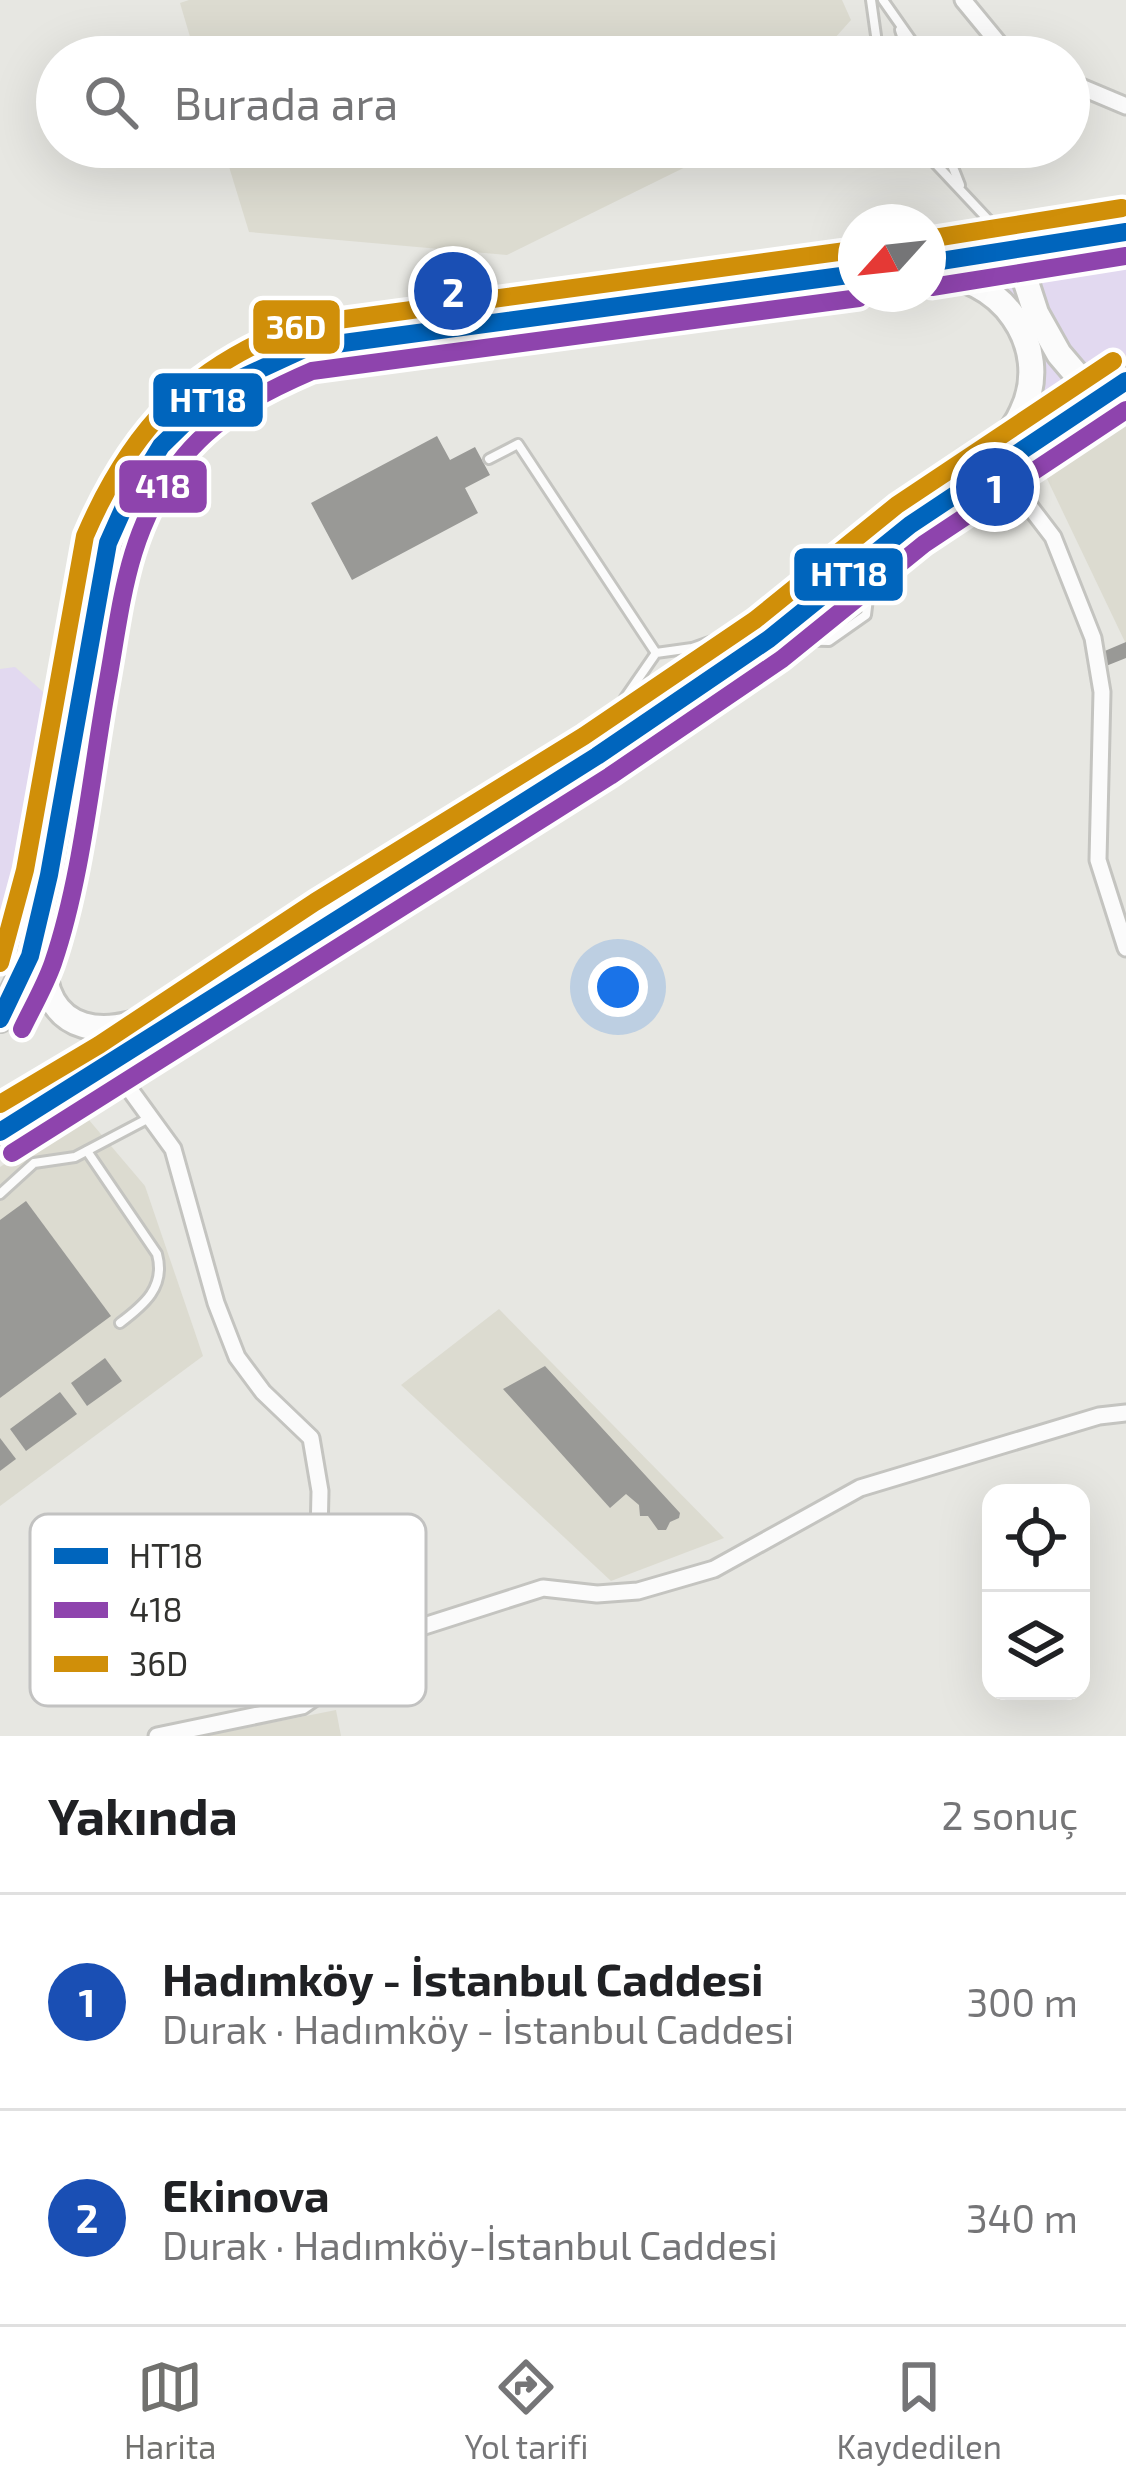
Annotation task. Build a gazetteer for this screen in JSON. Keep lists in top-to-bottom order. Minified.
{"lines":["transit line 36D","transit line HT18","transit line 418"],"legend":["HT18","418","36D"],"north":"bottom left","page":{"search":"Burada ara","pins":["2","1"],"heading":["Yakında","2 sonuç"],"list":[{"mark":"1","name":"Hadımköy - İstanbul Caddesi","note":"Durak · Hadımköy - İstanbul Caddesi","value":"300 m"},{"mark":"2","name":"Ekinova","note":"Durak · Hadımköy-İstanbul Caddesi","value":"340 m"}],"nav":["Harita","Yol tarifi","Kaydedilen"]}}
